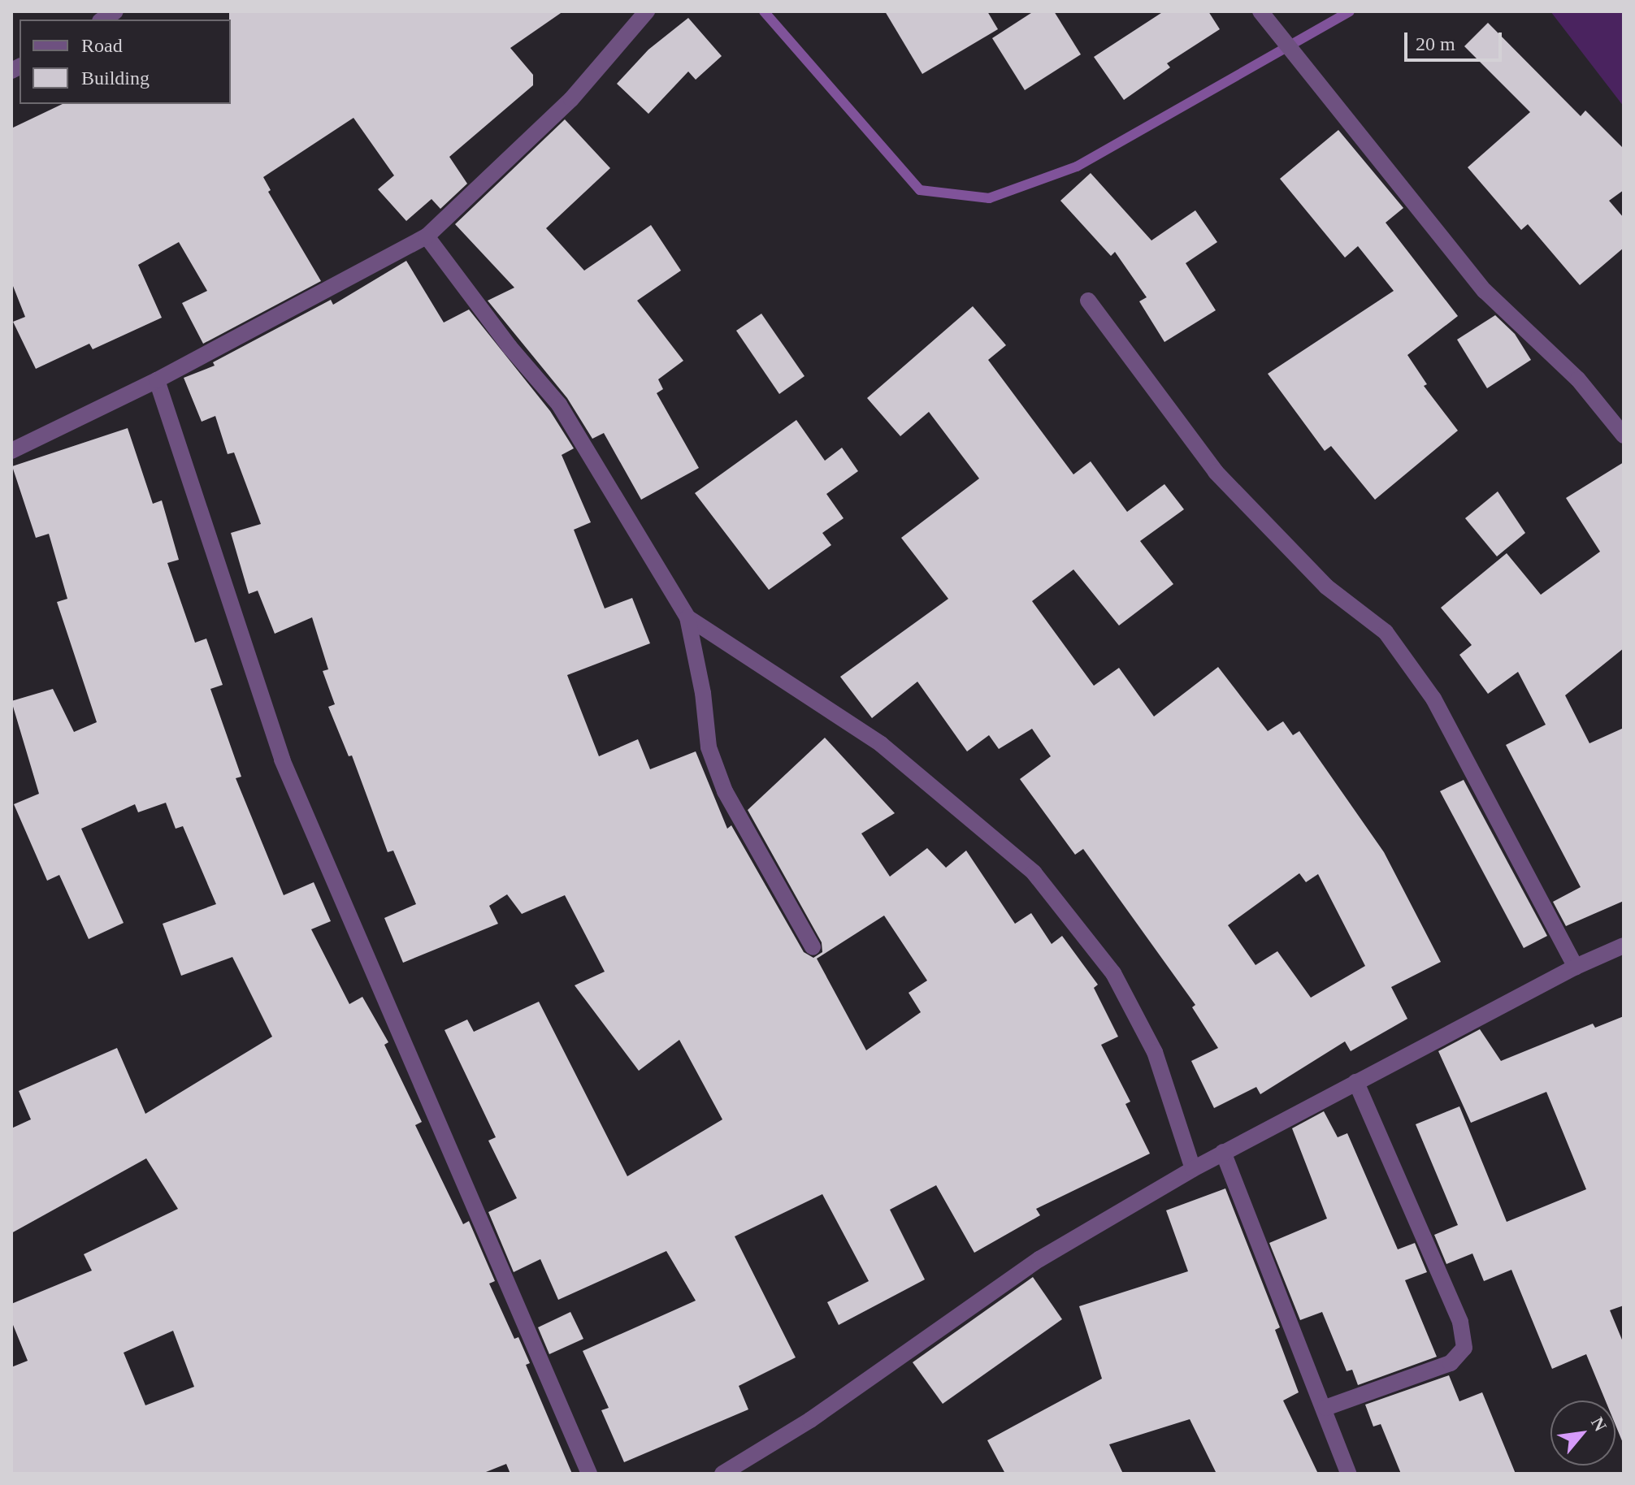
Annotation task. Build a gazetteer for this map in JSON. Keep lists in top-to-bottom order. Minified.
{"legend":["Road","Building"],"scale_bar":"20 m","north":"top right"}
